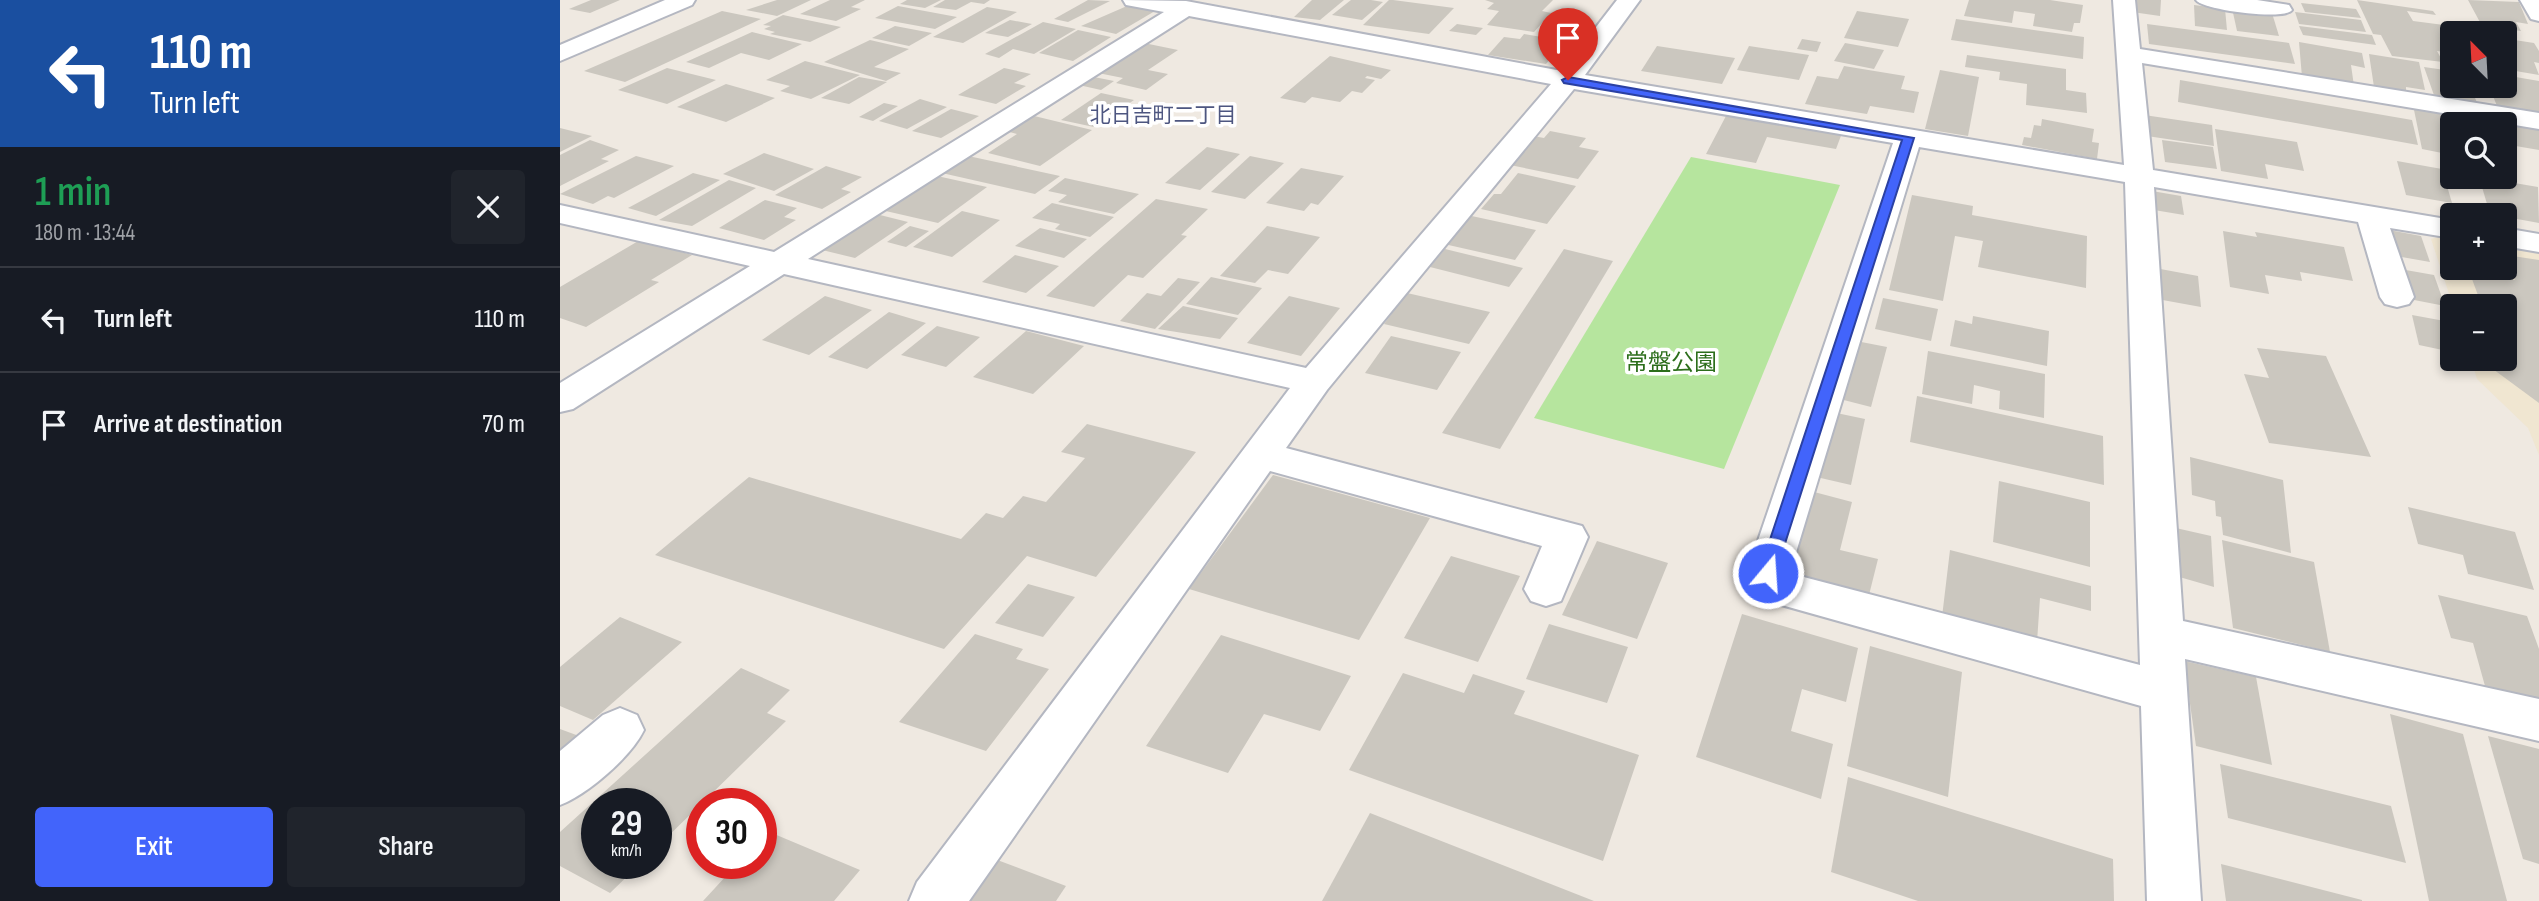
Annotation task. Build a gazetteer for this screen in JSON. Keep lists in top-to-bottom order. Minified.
{"districts":["北日吉町二丁目"],"parks":["常盤公園"],"north":"top left","page":{"turn":["110 m","Turn left"],"map_buttons":["+","−"],"heading":["1 min","180 m · 13:44"],"list":[{"name":"Turn left","value":"110 m"},{"name":"Arrive at destination","value":"70 m"}],"speed":"29 km/h","limit":"30","buttons":["Exit","Share"]}}
